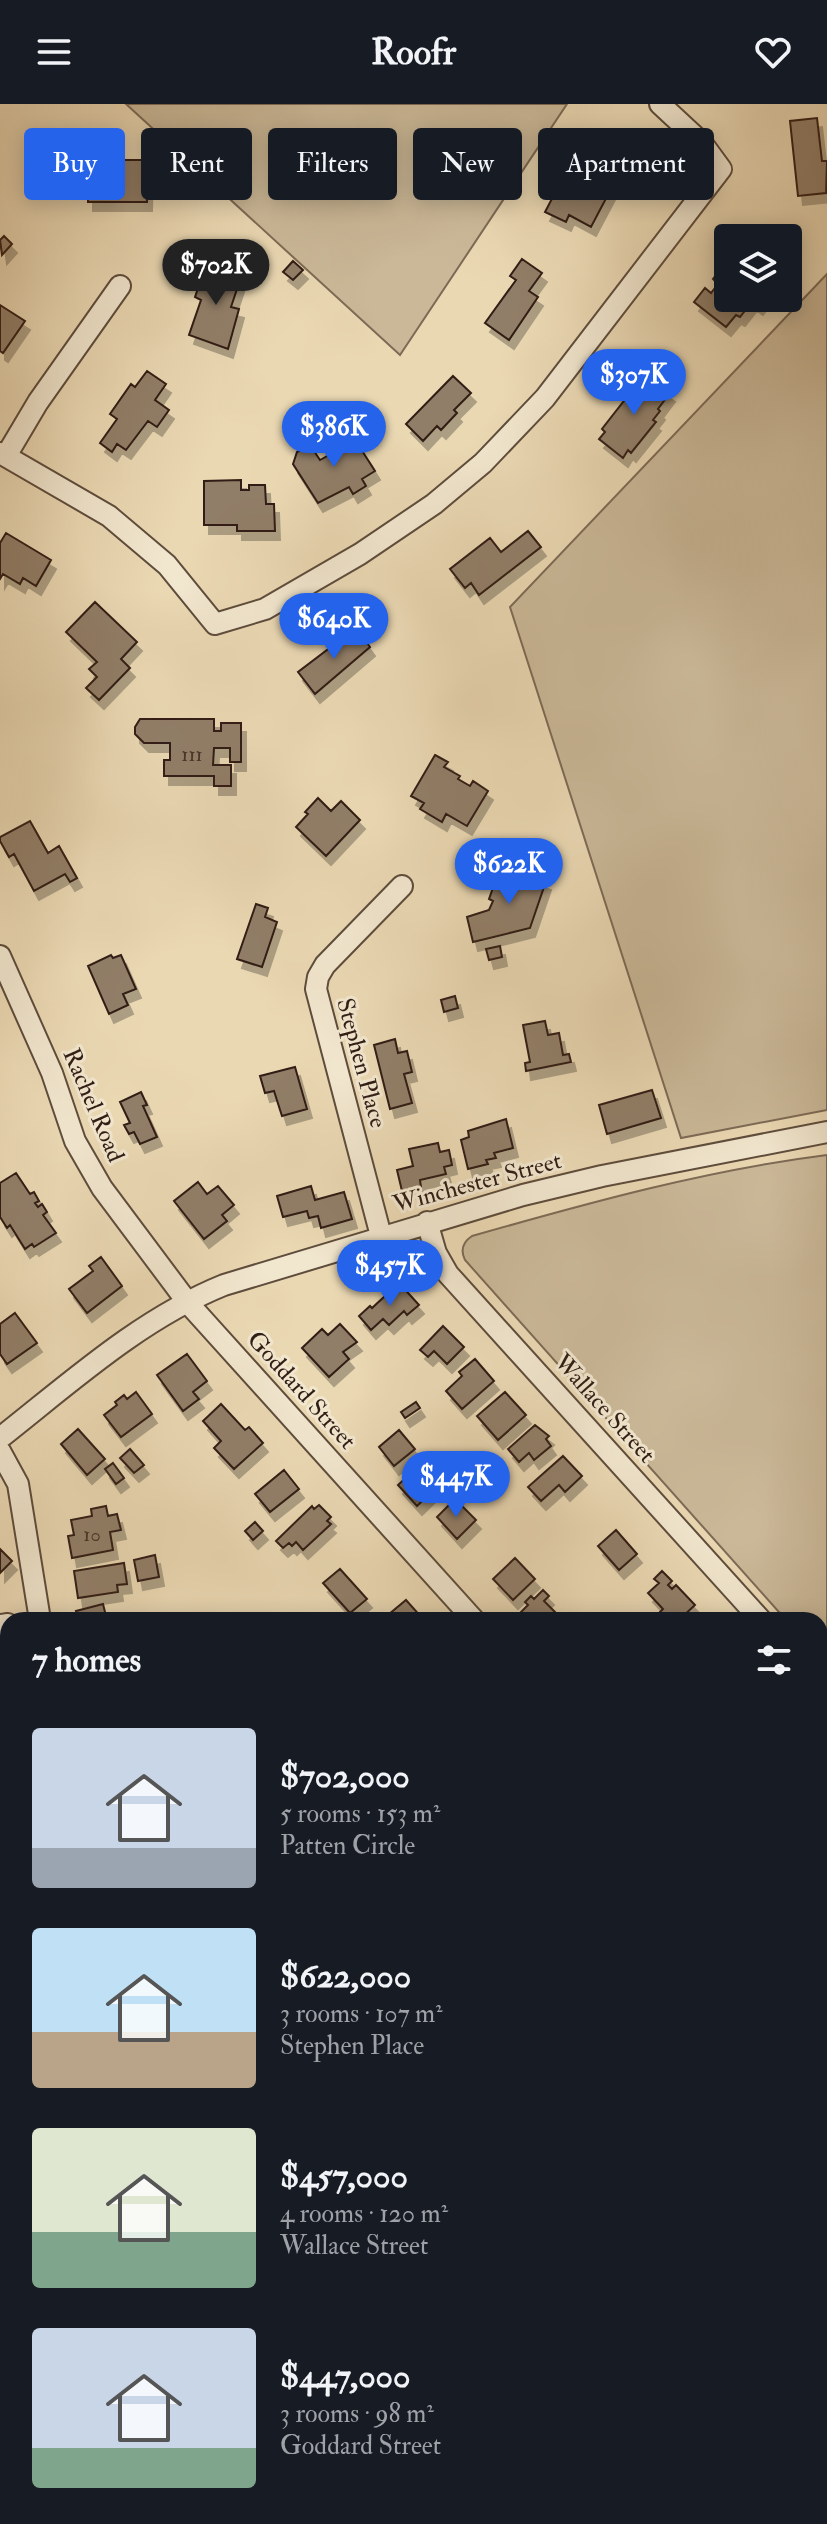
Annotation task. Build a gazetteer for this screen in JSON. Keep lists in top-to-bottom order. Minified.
{"streets":{"street":["Stephen Place","Rachel Road","Winchester Street","Goddard Street","Wallace Street"]},"crossings":[["Stephen Place","Winchester Street"],["Rachel Road","Winchester Street"],["Rachel Road","Goddard Street"],["Winchester Street","Goddard Street"],["Winchester Street","Wallace Street"]],"house_numbers":["111","10"],"page":{"header":"Roofr","chip":["Buy","Rent","Filters","New","Apartment"],"price":["$702K","$307K","$386K","$640K","$622K","$457K","$447K"],"heading":"7 homes","list":[{"name":"$702,000","note":"5 rooms · 153 m² · Patten Circle"},{"name":"$622,000","note":"3 rooms · 107 m² · Stephen Place"},{"name":"$457,000","note":"4 rooms · 120 m² · Wallace Street"},{"name":"$447,000","note":"3 rooms · 98 m² · Goddard Street"}]}}
